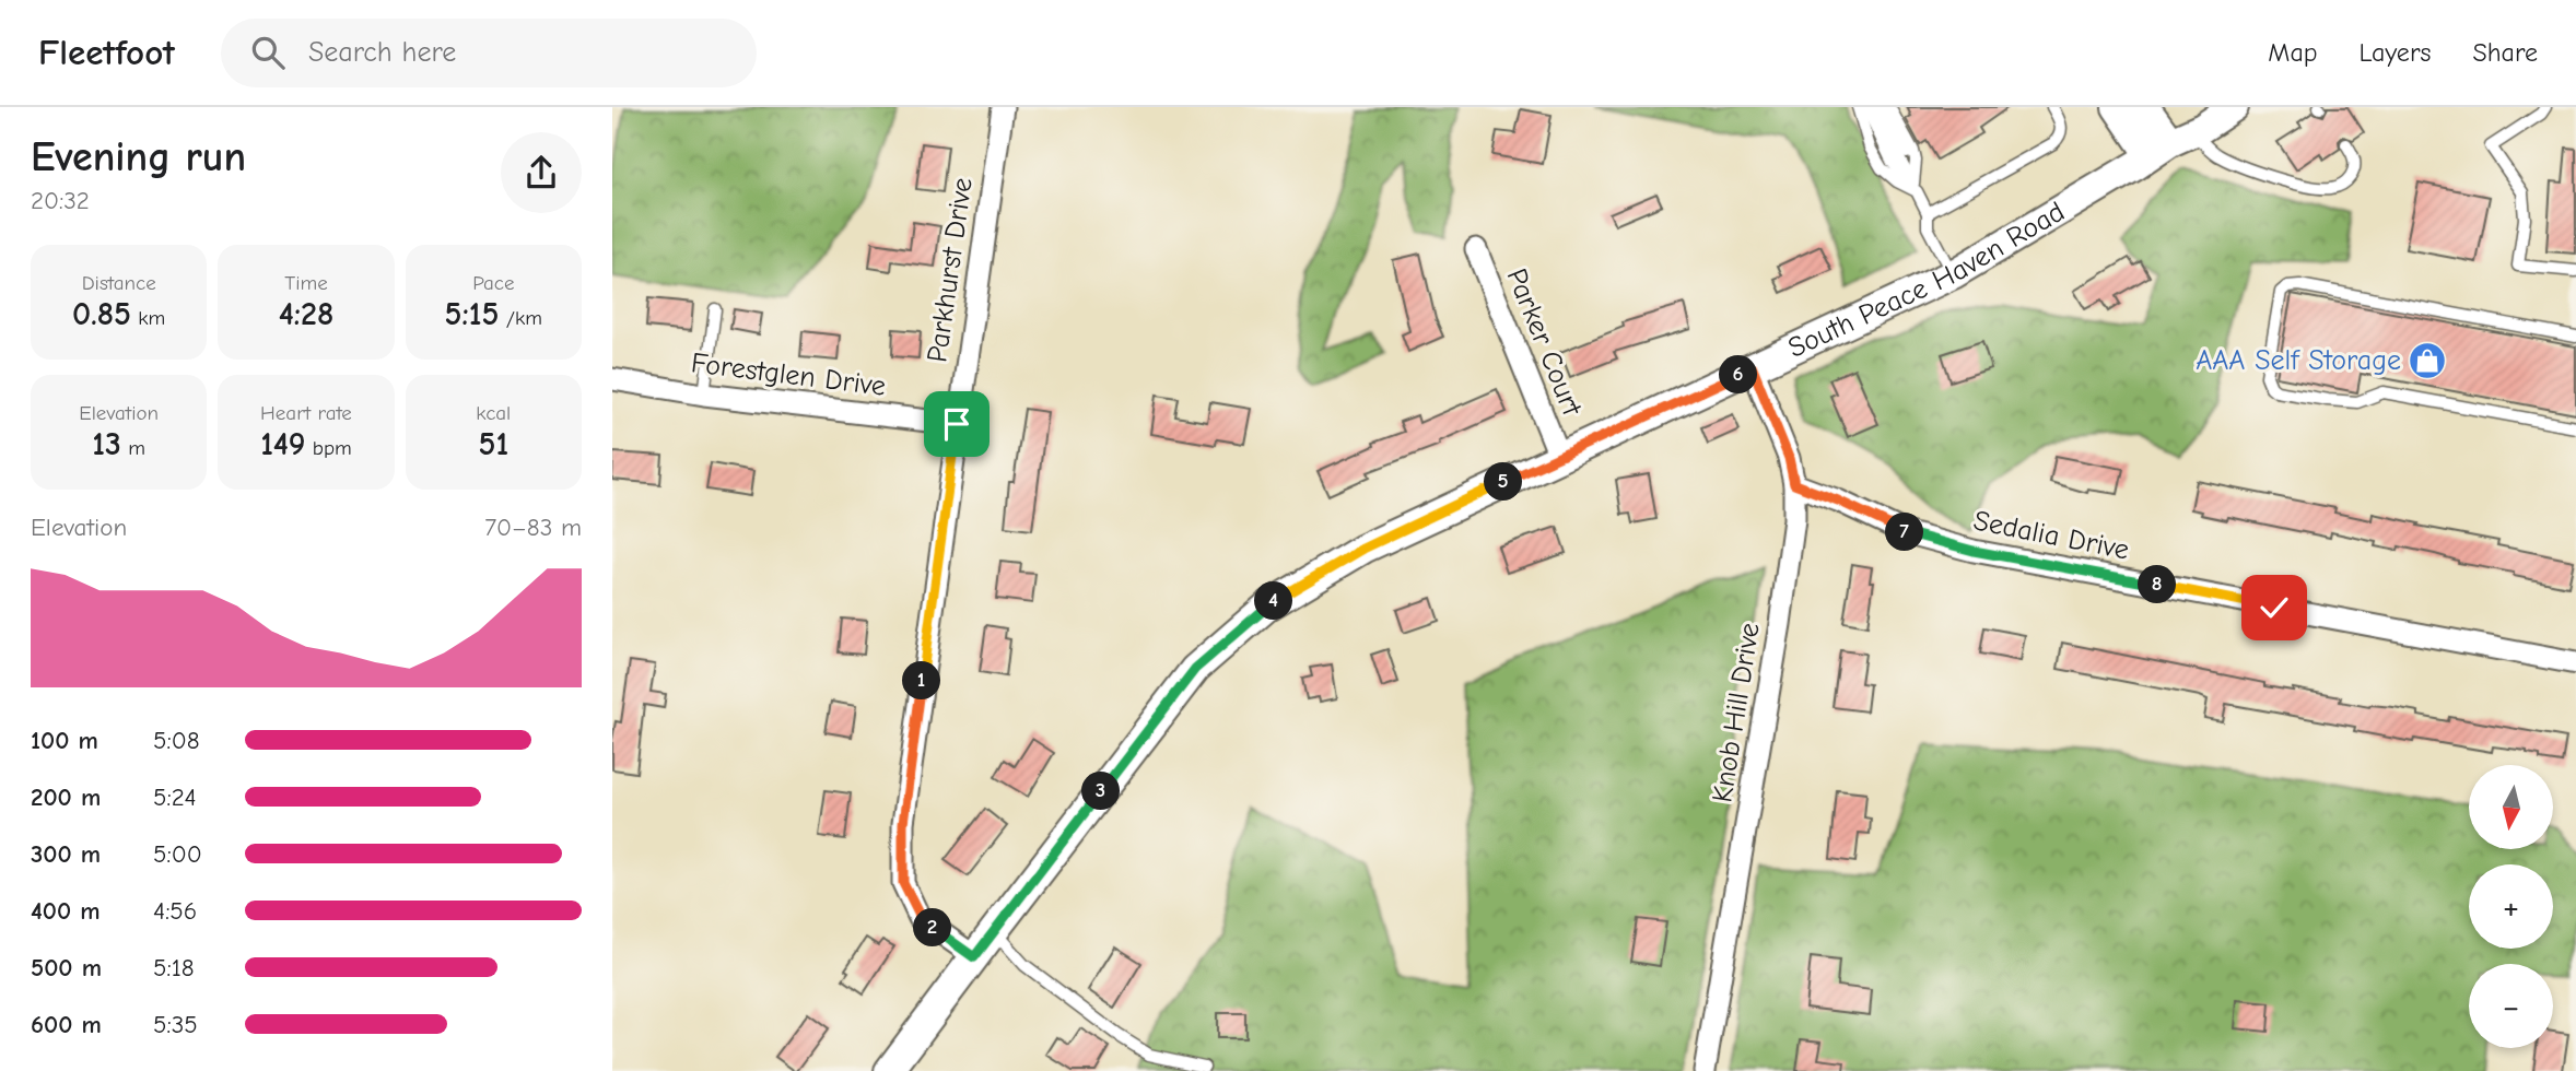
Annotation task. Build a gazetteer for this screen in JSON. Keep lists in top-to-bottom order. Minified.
{"streets":{"main road":["South Peace Haven Road"],"street":["Parkhurst Drive","Parker Court","Forestglen Drive","Sedalia Drive","Knob Hill Drive"]},"crossings":[["Parkhurst Drive","South Peace Haven Road"],["Parkhurst Drive","Forestglen Drive"],["South Peace Haven Road","Parker Court"],["South Peace Haven Road","Knob Hill Drive"],["Sedalia Drive","Knob Hill Drive"]],"places":{"shop":["AAA Self Storage"]},"north":"bottom","page":{"header":"Fleetfoot","search":"Search here","nav":["Map","Layers","Share"],"heading":["Evening run","20:32"],"stats":[["Distance","0.85 km"],["Time","4:28"],["Pace","5:15 /km"],["Elevation","13 m"],["Heart rate","149 bpm"],["kcal","51"]],"pins":["6","5","7","8","4","1","3","2"],"chart":["Elevation","70–83 m"],"list":[{"name":"100 m","note":"5:08"},{"name":"200 m","note":"5:24"},{"name":"300 m","note":"5:00"},{"name":"400 m","note":"4:56"},{"name":"500 m","note":"5:18"},{"name":"600 m","note":"5:35"}],"map_buttons":["+","−"]}}
